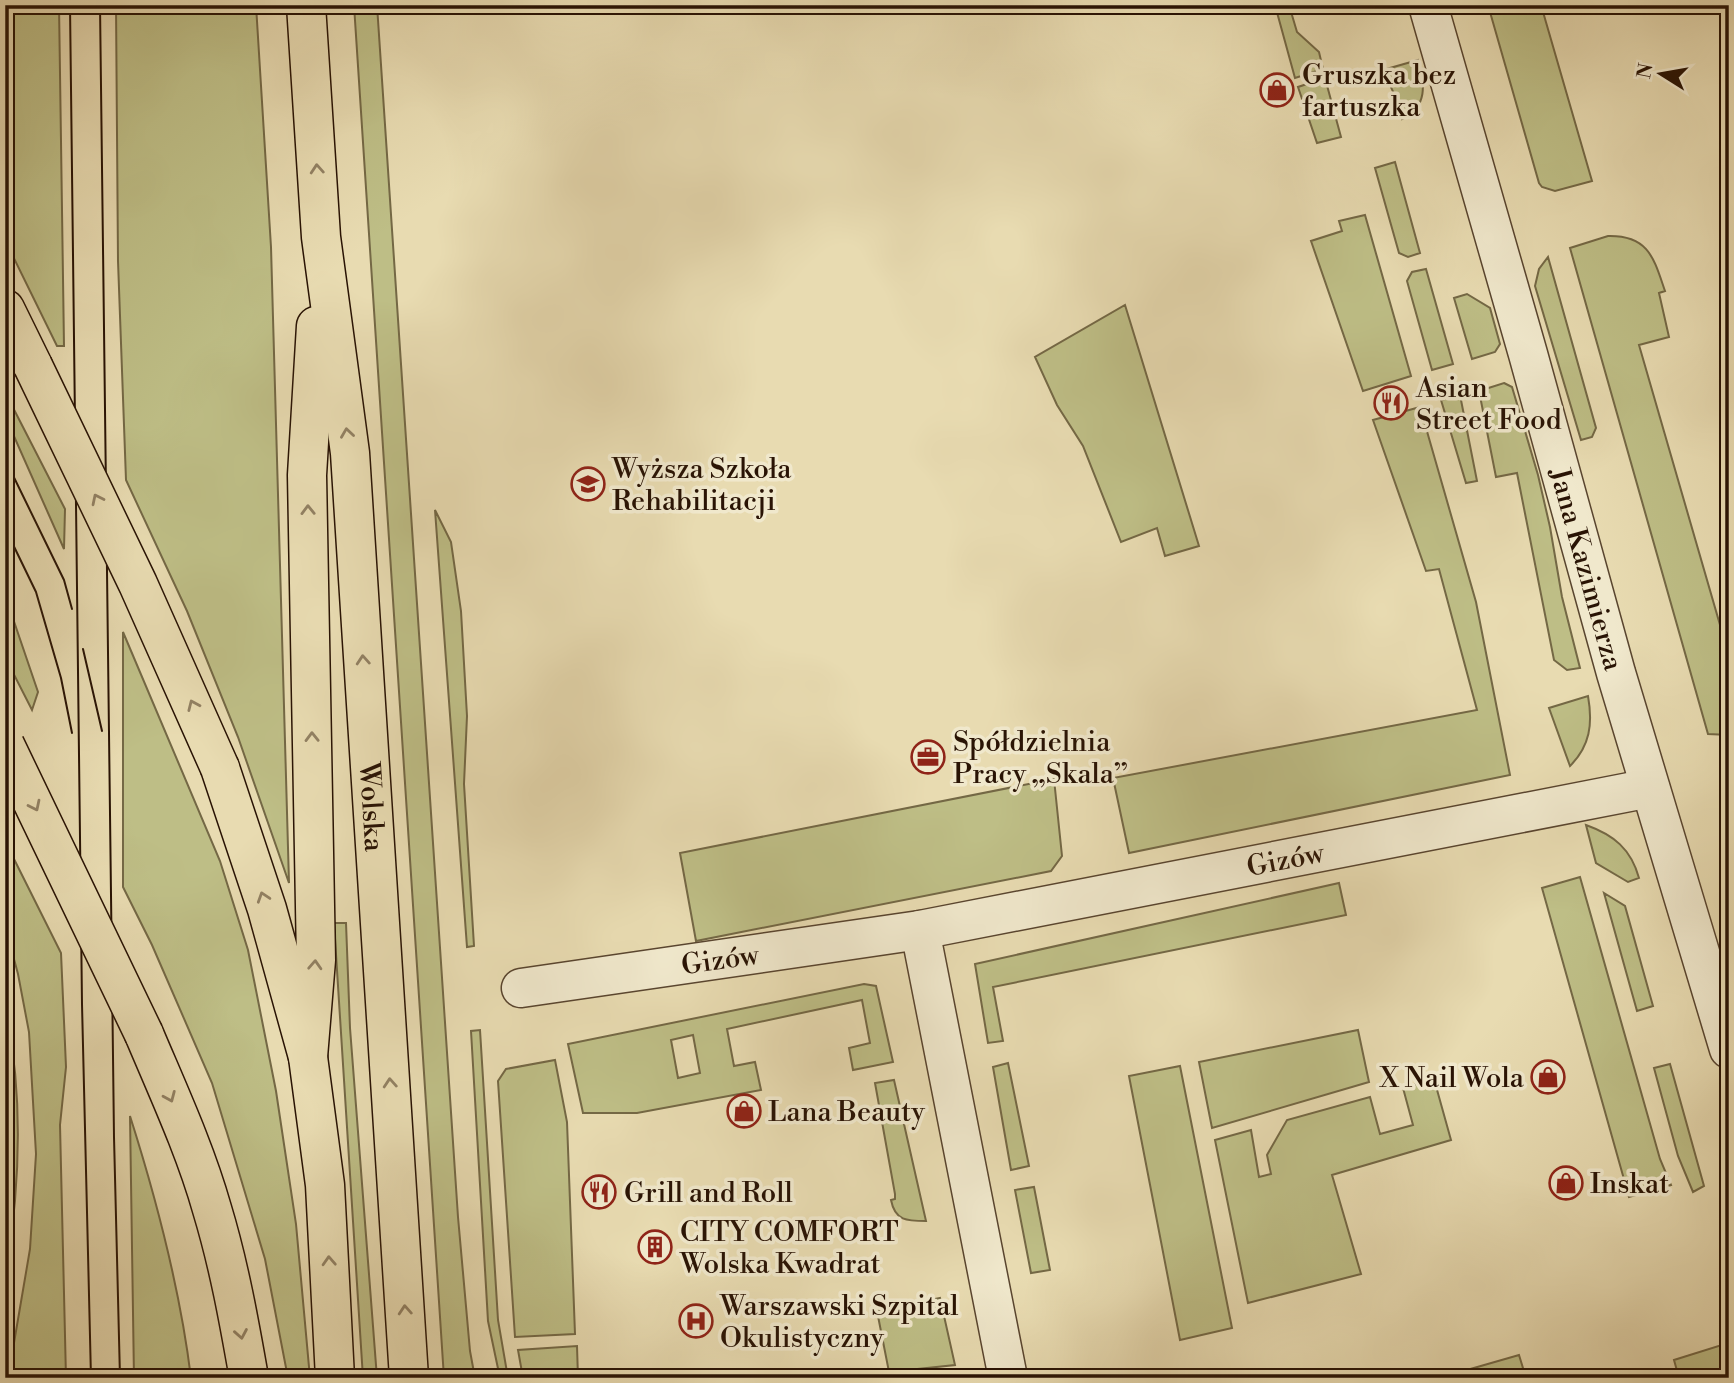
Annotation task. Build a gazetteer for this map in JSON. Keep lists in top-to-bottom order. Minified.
{"streets":{"main road":["Wolska"],"street":["Jana Kazimierza","Gizów"]},"crossings":[["Jana Kazimierza","Gizów"]],"places":{"shop":["Gruszka bez fartuszka","X Nail Wola","Lana Beauty","Inskat"],"restaurant":["Asian Street Food","Grill and Roll"],"school or university":["Wyższa Szkoła Rehabilitacji"],"office":["Spółdzielnia Pracy „Skala”"],"building":["CITY COMFORT Wolska Kwadrat"],"hospital":["Warszawski Szpital Okulistyczny"]},"north":"left"}
